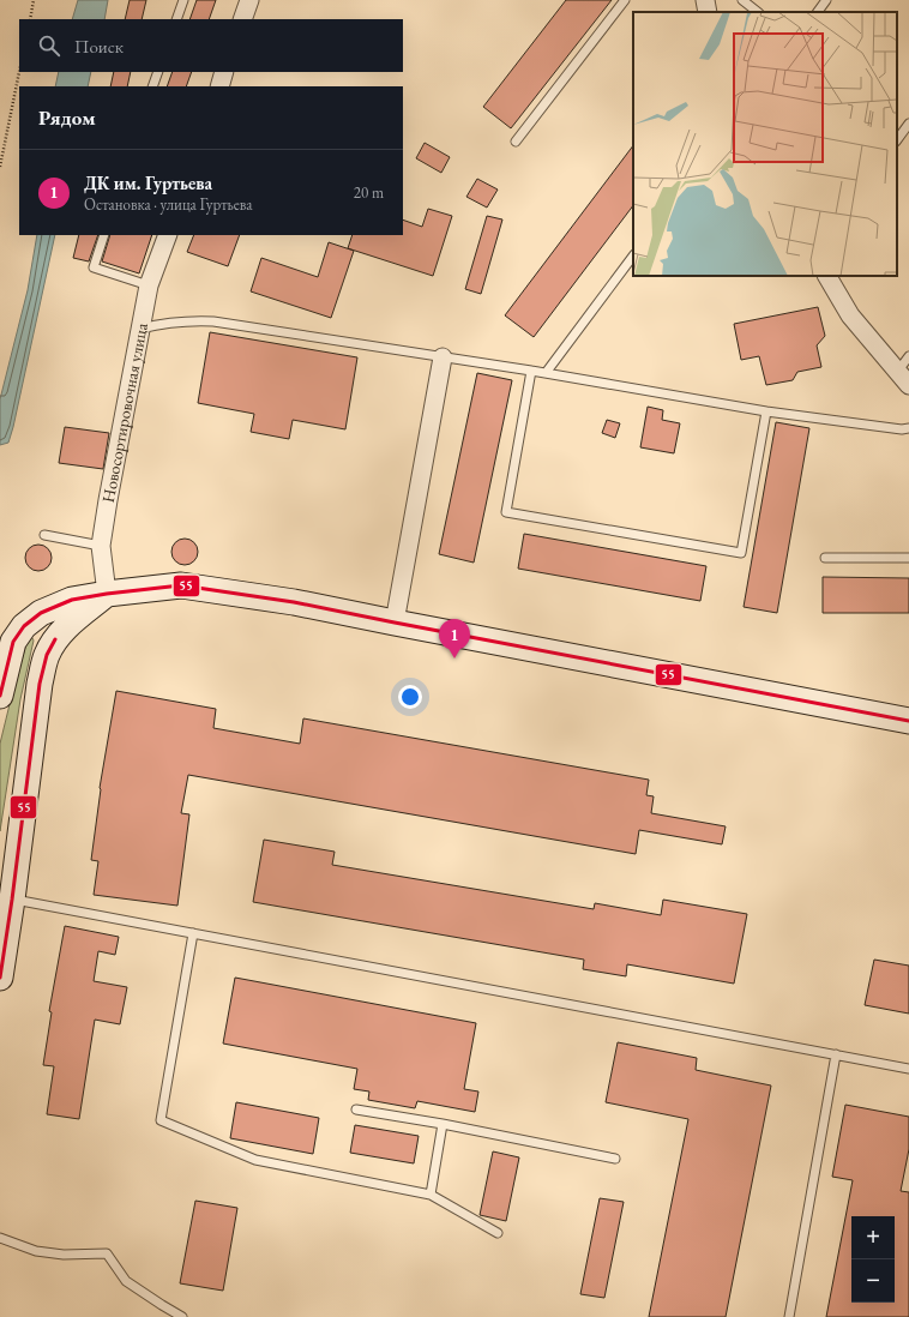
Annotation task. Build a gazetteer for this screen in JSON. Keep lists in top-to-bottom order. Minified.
{"streets":{"street":["Новосортировочная улица"]},"lines":["transit line 55"],"page":{"search":"Поиск","heading":"Рядом","list":[{"mark":"1","name":"ДК им. Гуртьева","note":"Остановка · улица Гуртьева","value":"20 m"}],"pins":"1","map_buttons":["+","−"]}}
